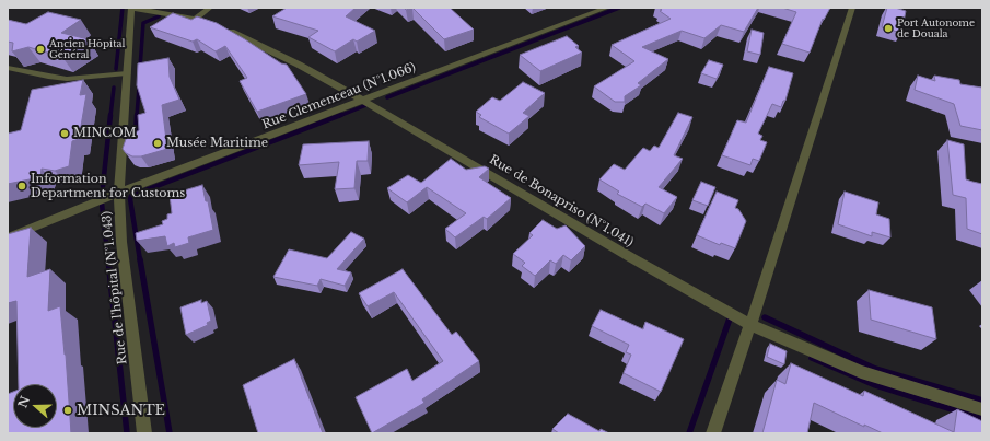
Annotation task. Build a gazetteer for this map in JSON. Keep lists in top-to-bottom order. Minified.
{"streets":{"street":["Rue Clemenceau (N°1.066)","Rue de Bonapriso (N°1.041)","Rue de l'hôpital (N°1.043)"]},"crossings":[["Rue Clemenceau (N°1.066)","Rue de Bonapriso (N°1.041)"],["Rue Clemenceau (N°1.066)","Rue de l'hôpital (N°1.043)"],["Rue de Bonapriso (N°1.041)","Rue de l'hôpital (N°1.043)"]],"places":["Port Autonome de Douala","Ancien Hôpital Général","MINCOM","Musée Maritime","Information Department for Customs","MINSANTE"],"north":"left"}
